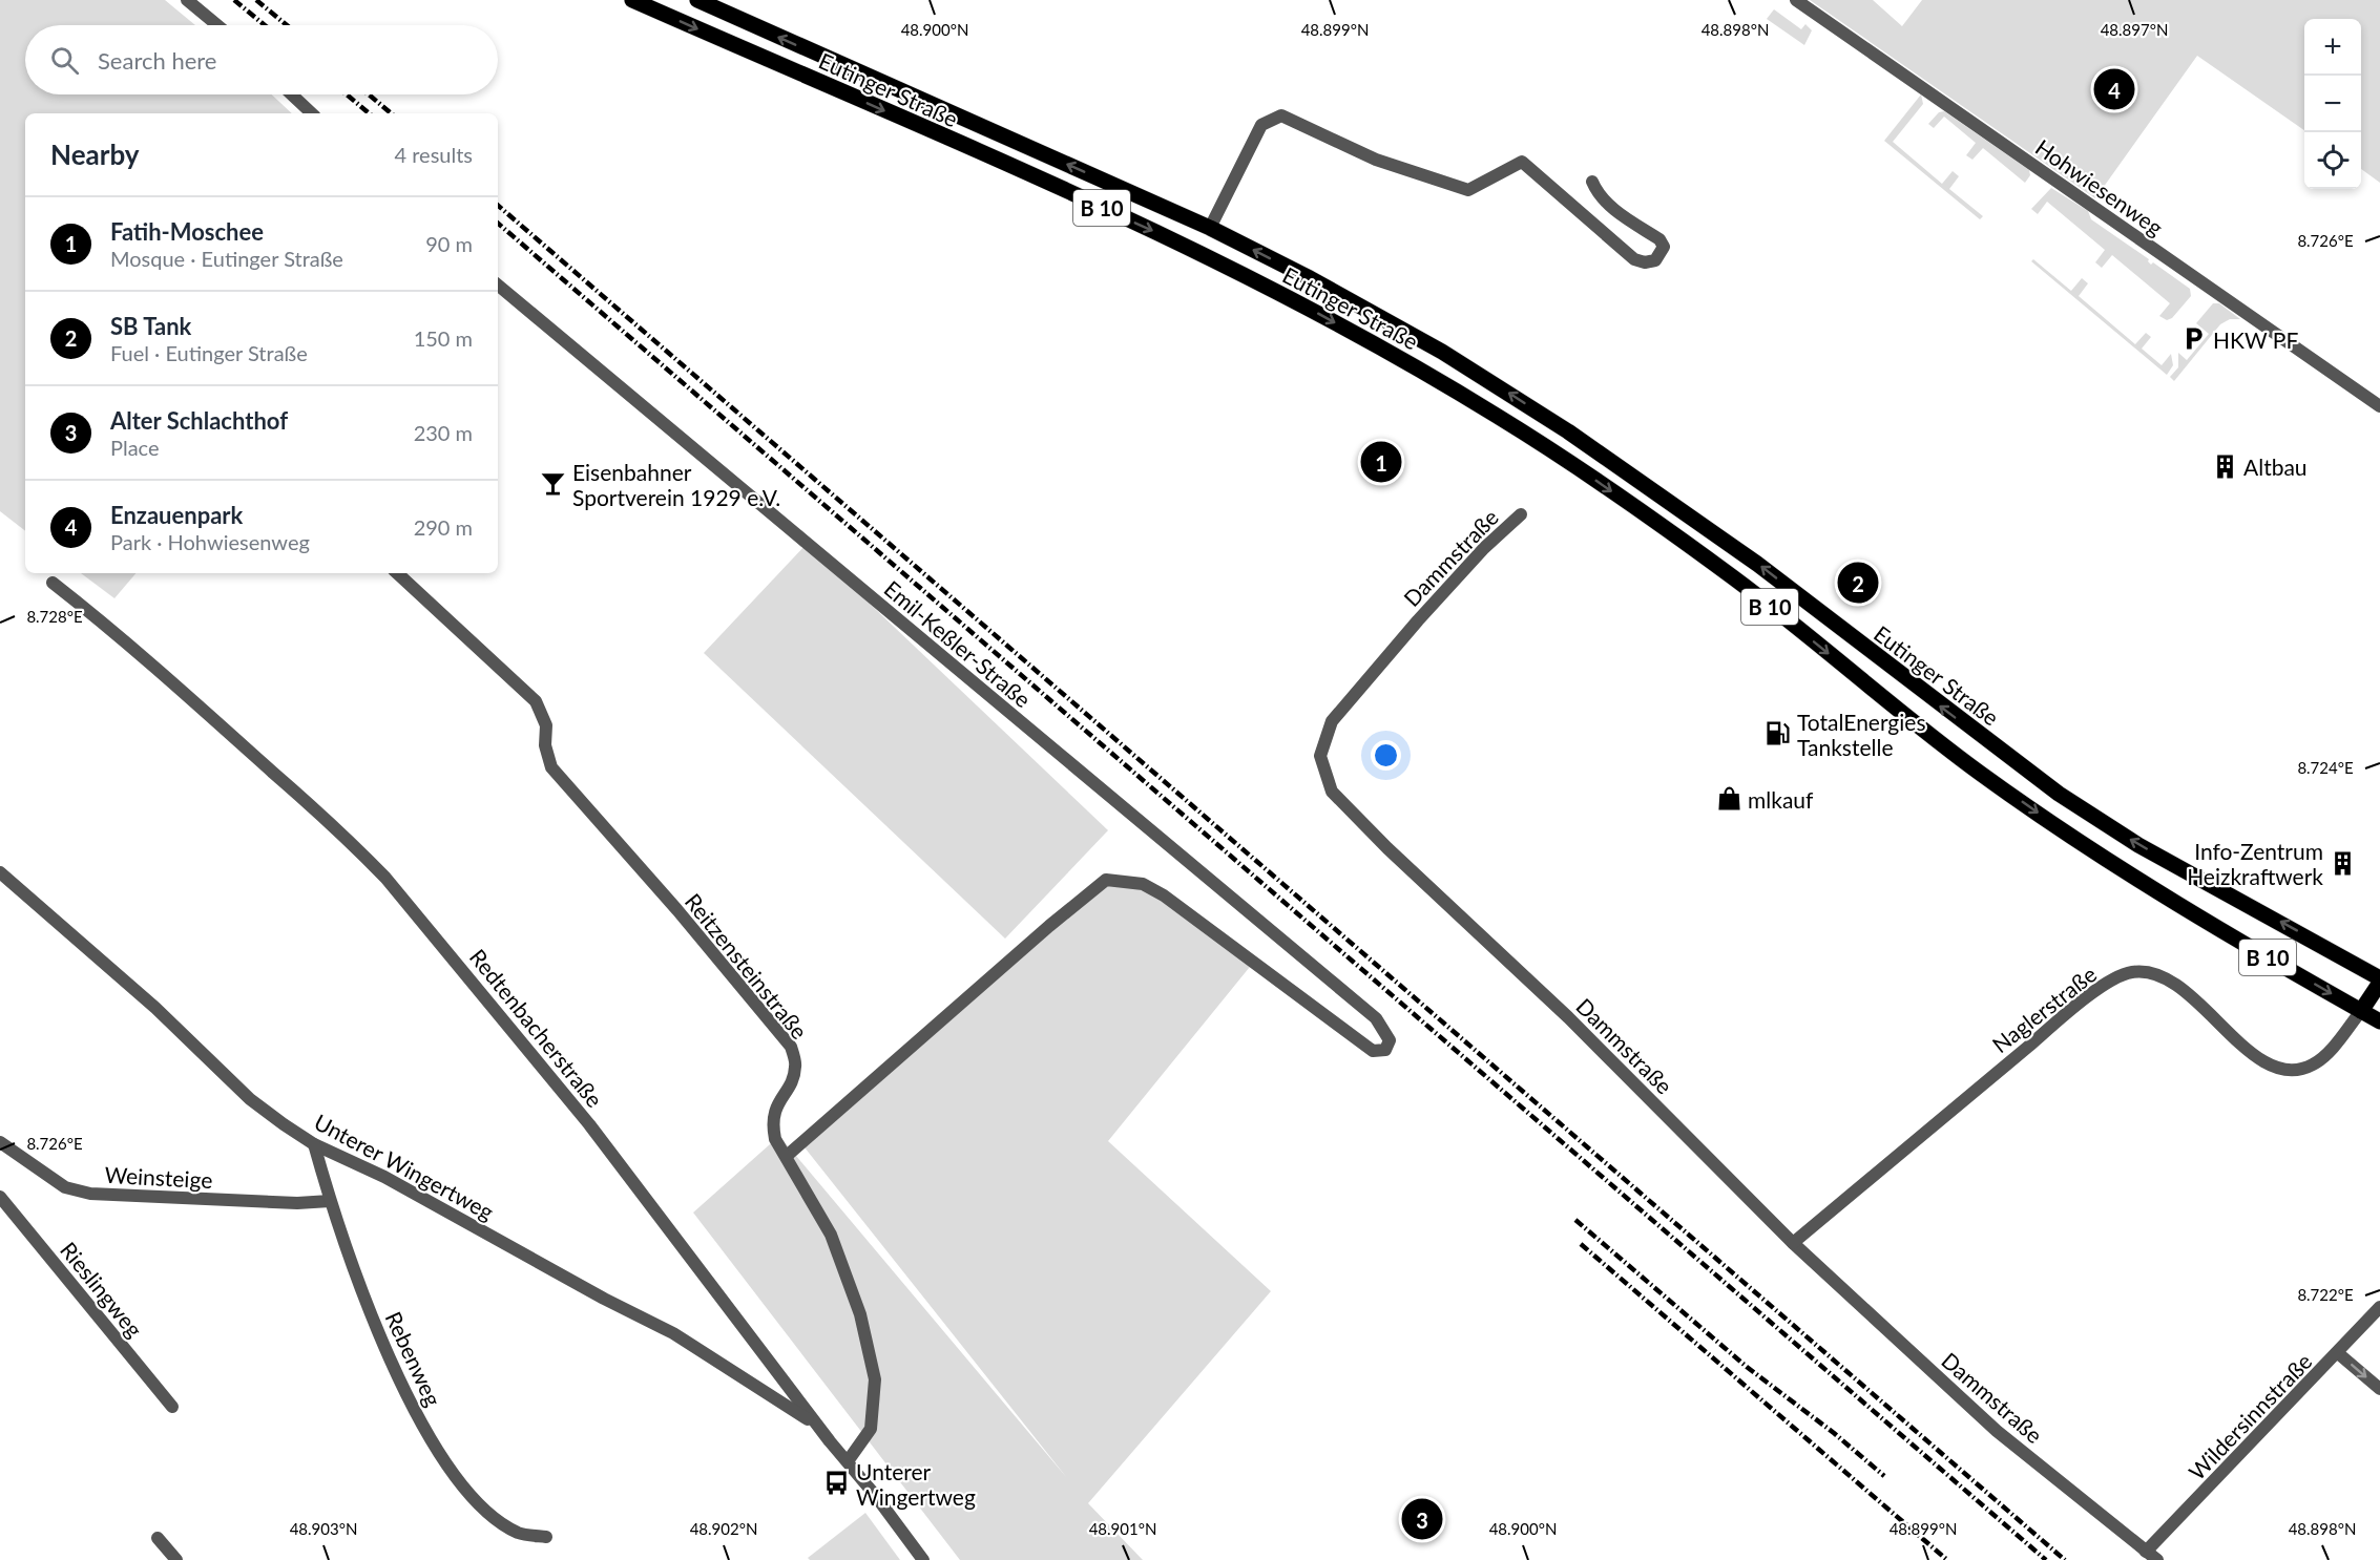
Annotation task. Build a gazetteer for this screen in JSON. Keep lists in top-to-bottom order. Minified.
{"streets":{"main road":["Eutinger Straße","B 10"],"street":["Hohwiesenweg","Dammstraße","Emil-Keßler-Straße","Reitzensteinstraße","Naglerstraße","Redtenbacherstraße","Unterer Wingertweg","Weinsteige","Rieslingweg","Rebenweg","Wildersinnstraße"]},"crossings":[["Eutinger Straße","Naglerstraße"],["Dammstraße","Naglerstraße"],["Dammstraße","Wildersinnstraße"],["Emil-Keßler-Straße","Reitzensteinstraße"],["Reitzensteinstraße","Redtenbacherstraße"],["Redtenbacherstraße","Unterer Wingertweg"],["Unterer Wingertweg","Rebenweg"],["Weinsteige","Rebenweg"]],"places":{"parking":["HKW PF"],"building":["Altbau","Info-Zentrum Heizkraftwerk"],"bar":["Eisenbahner Sportverein 1929 e.V."],"fuel station":["TotalEnergies Tankstelle"],"shop":["mlkauf"],"bus stop":["Unterer Wingertweg"]},"page":{"map_buttons":["+","−"],"search":"Search here","pins":["4","1","2","3"],"heading":["Nearby","4 results"],"list":[{"mark":"1","name":"Fatih-Moschee","note":"Mosque · Eutinger Straße","value":"90 m"},{"mark":"2","name":"SB Tank","note":"Fuel · Eutinger Straße","value":"150 m"},{"mark":"3","name":"Alter Schlachthof","note":"Place","value":"230 m"},{"mark":"4","name":"Enzauenpark","note":"Park · Hohwiesenweg","value":"290 m"}]},"coordinates":["48.900°N","48.899°N","48.898°N","48.897°N","8.726°E","8.728°E","8.724°E","8.722°E","48.903°N","48.902°N","48.901°N"]}
